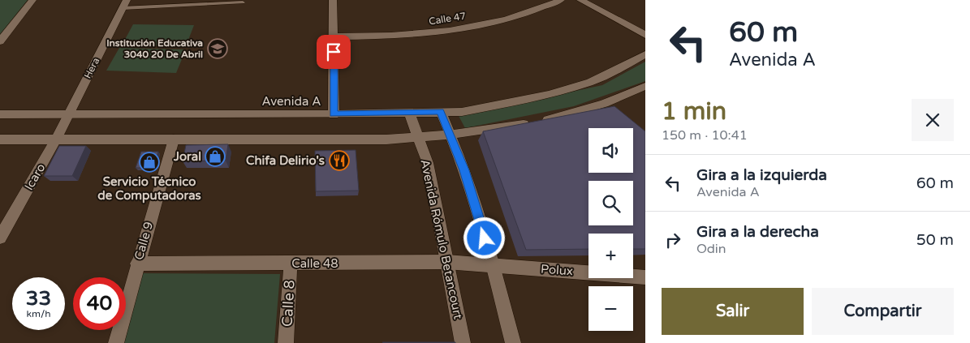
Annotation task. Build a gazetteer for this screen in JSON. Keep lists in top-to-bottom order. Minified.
{"streets":{"street":["Calle 47","Hera","Avenida A","Icaro","Avenida Rómulo Betancourt","Calle 9","Calle 48","Polux","Calle 8"]},"crossings":[["Hera","Avenida A"],["Hera","Icaro"],["Avenida A","Icaro"],["Avenida A","Avenida Rómulo Betancourt"],["Avenida Rómulo Betancourt","Calle 48"],["Calle 9","Calle 48"],["Calle 48","Polux"],["Calle 48","Calle 8"]],"places":{"school or university":["Institución Educativa 3040 20 De Abril"],"shop":["Joral","Servicio Técnico de Computadoras"],"restaurant":["Chifa Delirio's"]},"page":{"turn":["60 m","Avenida A"],"heading":["1 min","150 m · 10:41"],"map_buttons":["+","−"],"list":[{"name":"Gira a la izquierda","note":"Avenida A","value":"60 m"},{"name":"Gira a la derecha","note":"Odin","value":"50 m"}],"speed":"33 km/h","limit":"40","buttons":["Salir","Compartir"]}}
